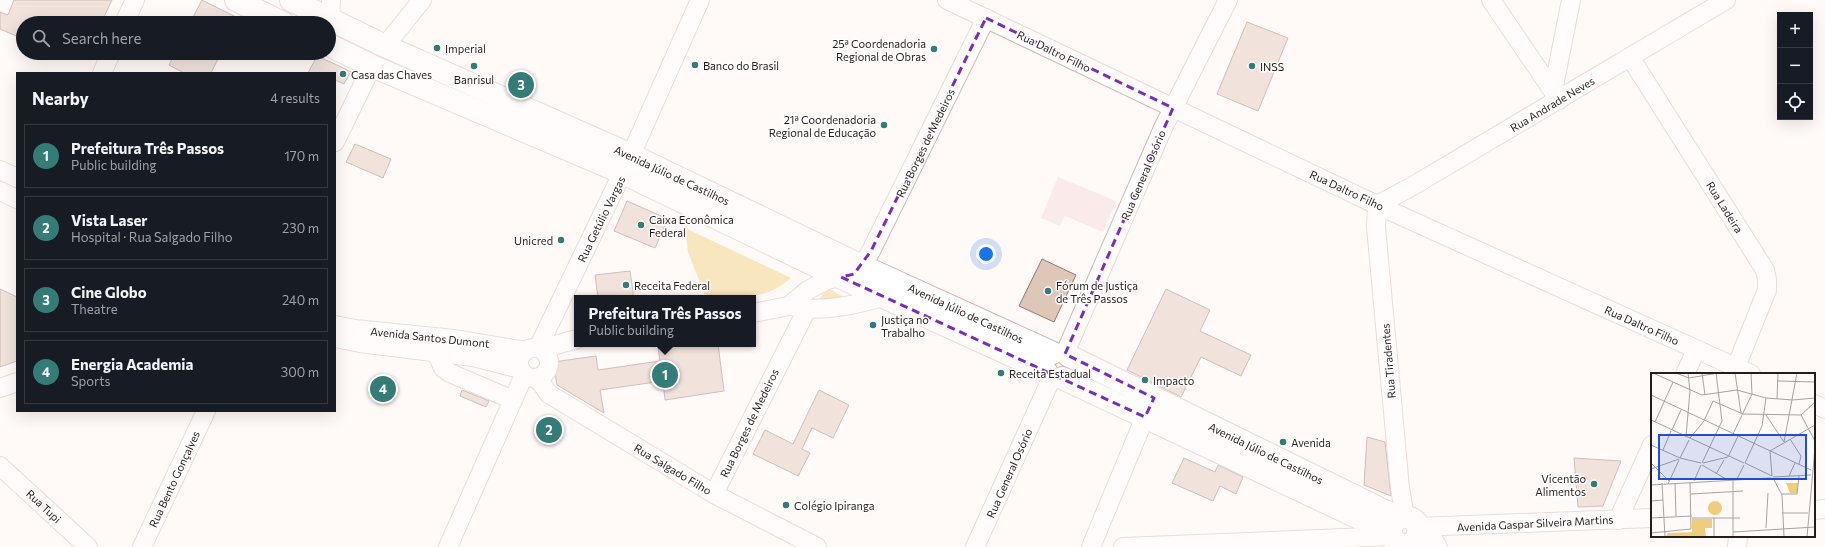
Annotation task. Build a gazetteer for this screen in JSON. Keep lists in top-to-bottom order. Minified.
{"streets":{"main road":["Avenida Júlio de Castilhos"],"street":["Rua Daltro Filho","Rua Andrade Neves","Rua Borges de Medeiros","Rua General Osório","Rua Ladeira","Rua Getúlio Vargas","Avenida Santos Dumont","Rua Tiradentes","Rua Salgado Filho","Rua Bento Gonçalves","Rua Tupi","Avenida Gaspar Silveira Martins"]},"crossings":[["Rua Daltro Filho","Rua Andrade Neves"],["Rua Daltro Filho","Rua Borges de Medeiros"],["Rua Daltro Filho","Rua General Osório"],["Rua Daltro Filho","Rua Ladeira"],["Rua Daltro Filho","Rua Tiradentes"],["Rua Andrade Neves","Rua Ladeira"],["Rua Andrade Neves","Rua Tiradentes"],["Rua Borges de Medeiros","Avenida Júlio de Castilhos"],["Rua Borges de Medeiros","Rua Salgado Filho"],["Avenida Júlio de Castilhos","Rua General Osório"],["Avenida Júlio de Castilhos","Rua Getúlio Vargas"],["Avenida Júlio de Castilhos","Rua Tiradentes"],["Avenida Júlio de Castilhos","Avenida Gaspar Silveira Martins"],["Rua Getúlio Vargas","Avenida Santos Dumont"],["Rua Getúlio Vargas","Rua Salgado Filho"],["Avenida Santos Dumont","Rua Salgado Filho"],["Rua Tiradentes","Avenida Gaspar Silveira Martins"]],"places":["Imperial","25ª Coordenadoria Regional de Obras","Banco do Brasil","Banrisul","INSS","Casa das Chaves","21ª Coordenadoria Regional de Educação","Caixa Econômica Federal","Unicred","Receita Federal","Fórum de Justiça de Três Passos","Justiça no Trabalho","Receita Estadual","Impacto","Avenida","Vicentão Alimentos","Colégio Ipiranga"],"page":{"map_buttons":["+","−"],"search":"Search here","pins":["3","1","4","2"],"heading":["Nearby","4 results"],"list":[{"mark":"1","name":"Prefeitura Três Passos","note":"Public building","value":"170 m"},{"mark":"2","name":"Vista Laser","note":"Hospital · Rua Salgado Filho","value":"230 m"},{"mark":"3","name":"Cine Globo","note":"Theatre","value":"240 m"},{"mark":"4","name":"Energia Academia","note":"Sports","value":"300 m"}],"popup":["Prefeitura Três Passos","Public building"]}}
